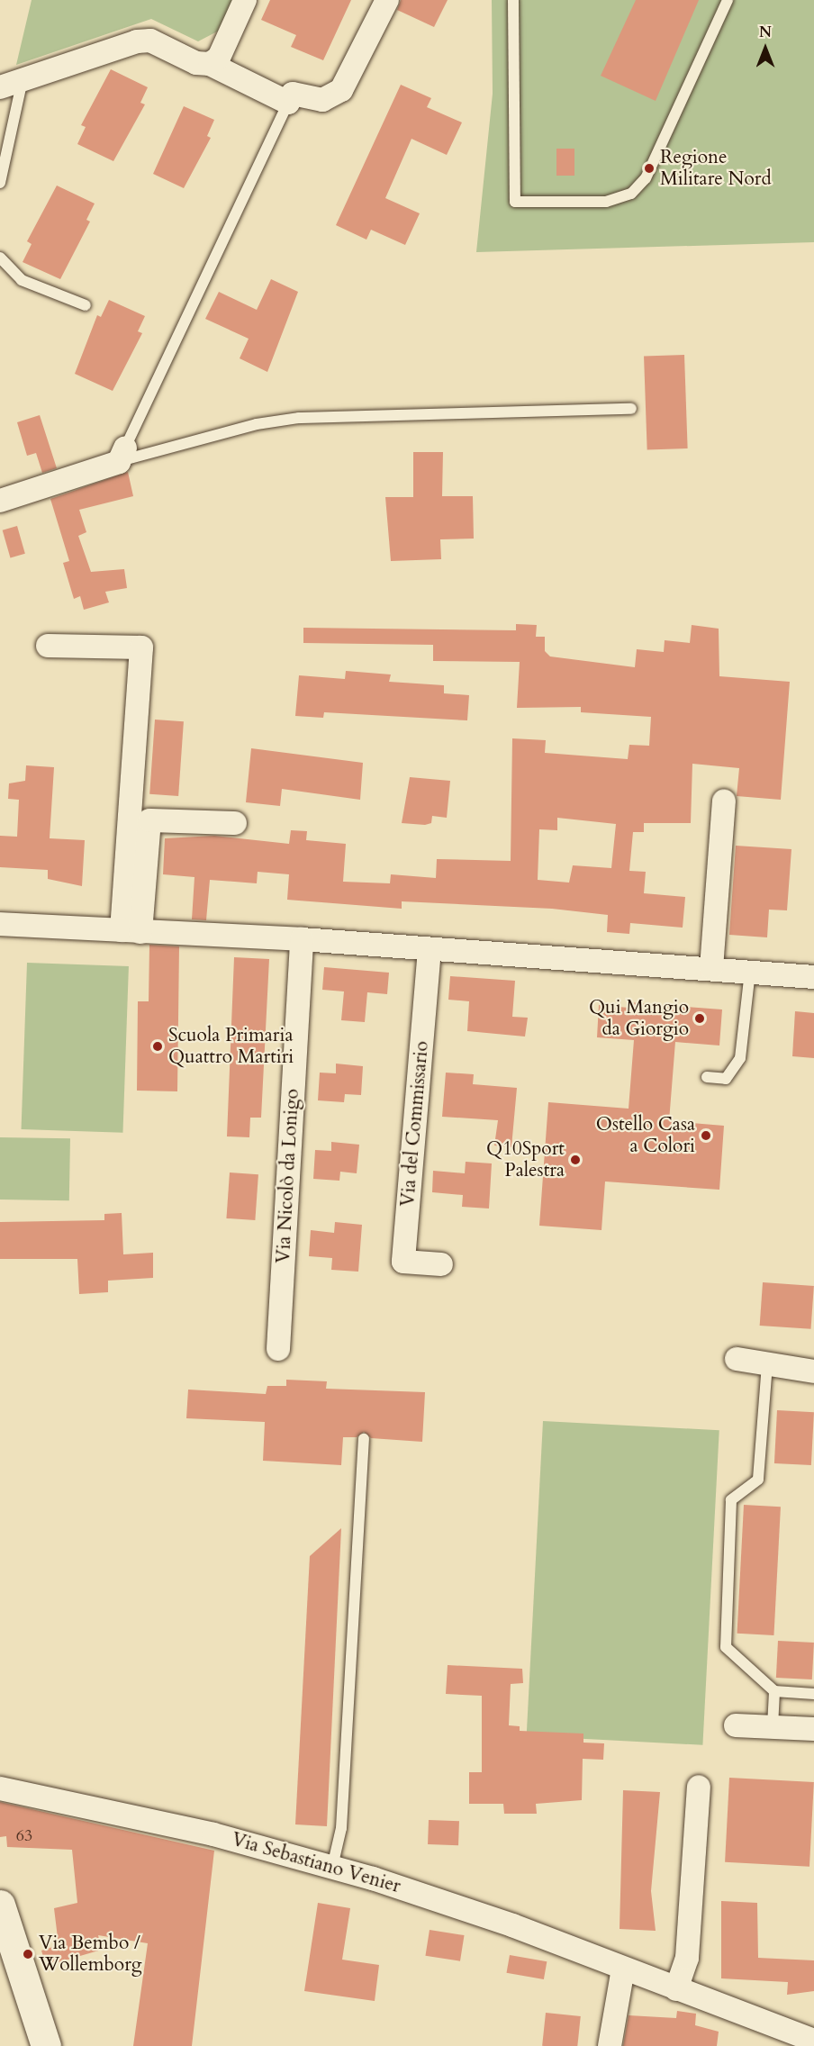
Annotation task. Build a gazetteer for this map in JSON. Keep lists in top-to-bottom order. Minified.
{"streets":{"street":["Via del Commissario","Via Nicolò da Lonigo","Via Sebastiano Venier"]},"places":["Regione Militare Nord","Qui Mangio da Giorgio","Scuola Primaria Quattro Martiri","Ostello Casa a Colori","Q10Sport Palestra","Via Bembo / Wollemborg"],"house_numbers":["63"],"north":"top"}
